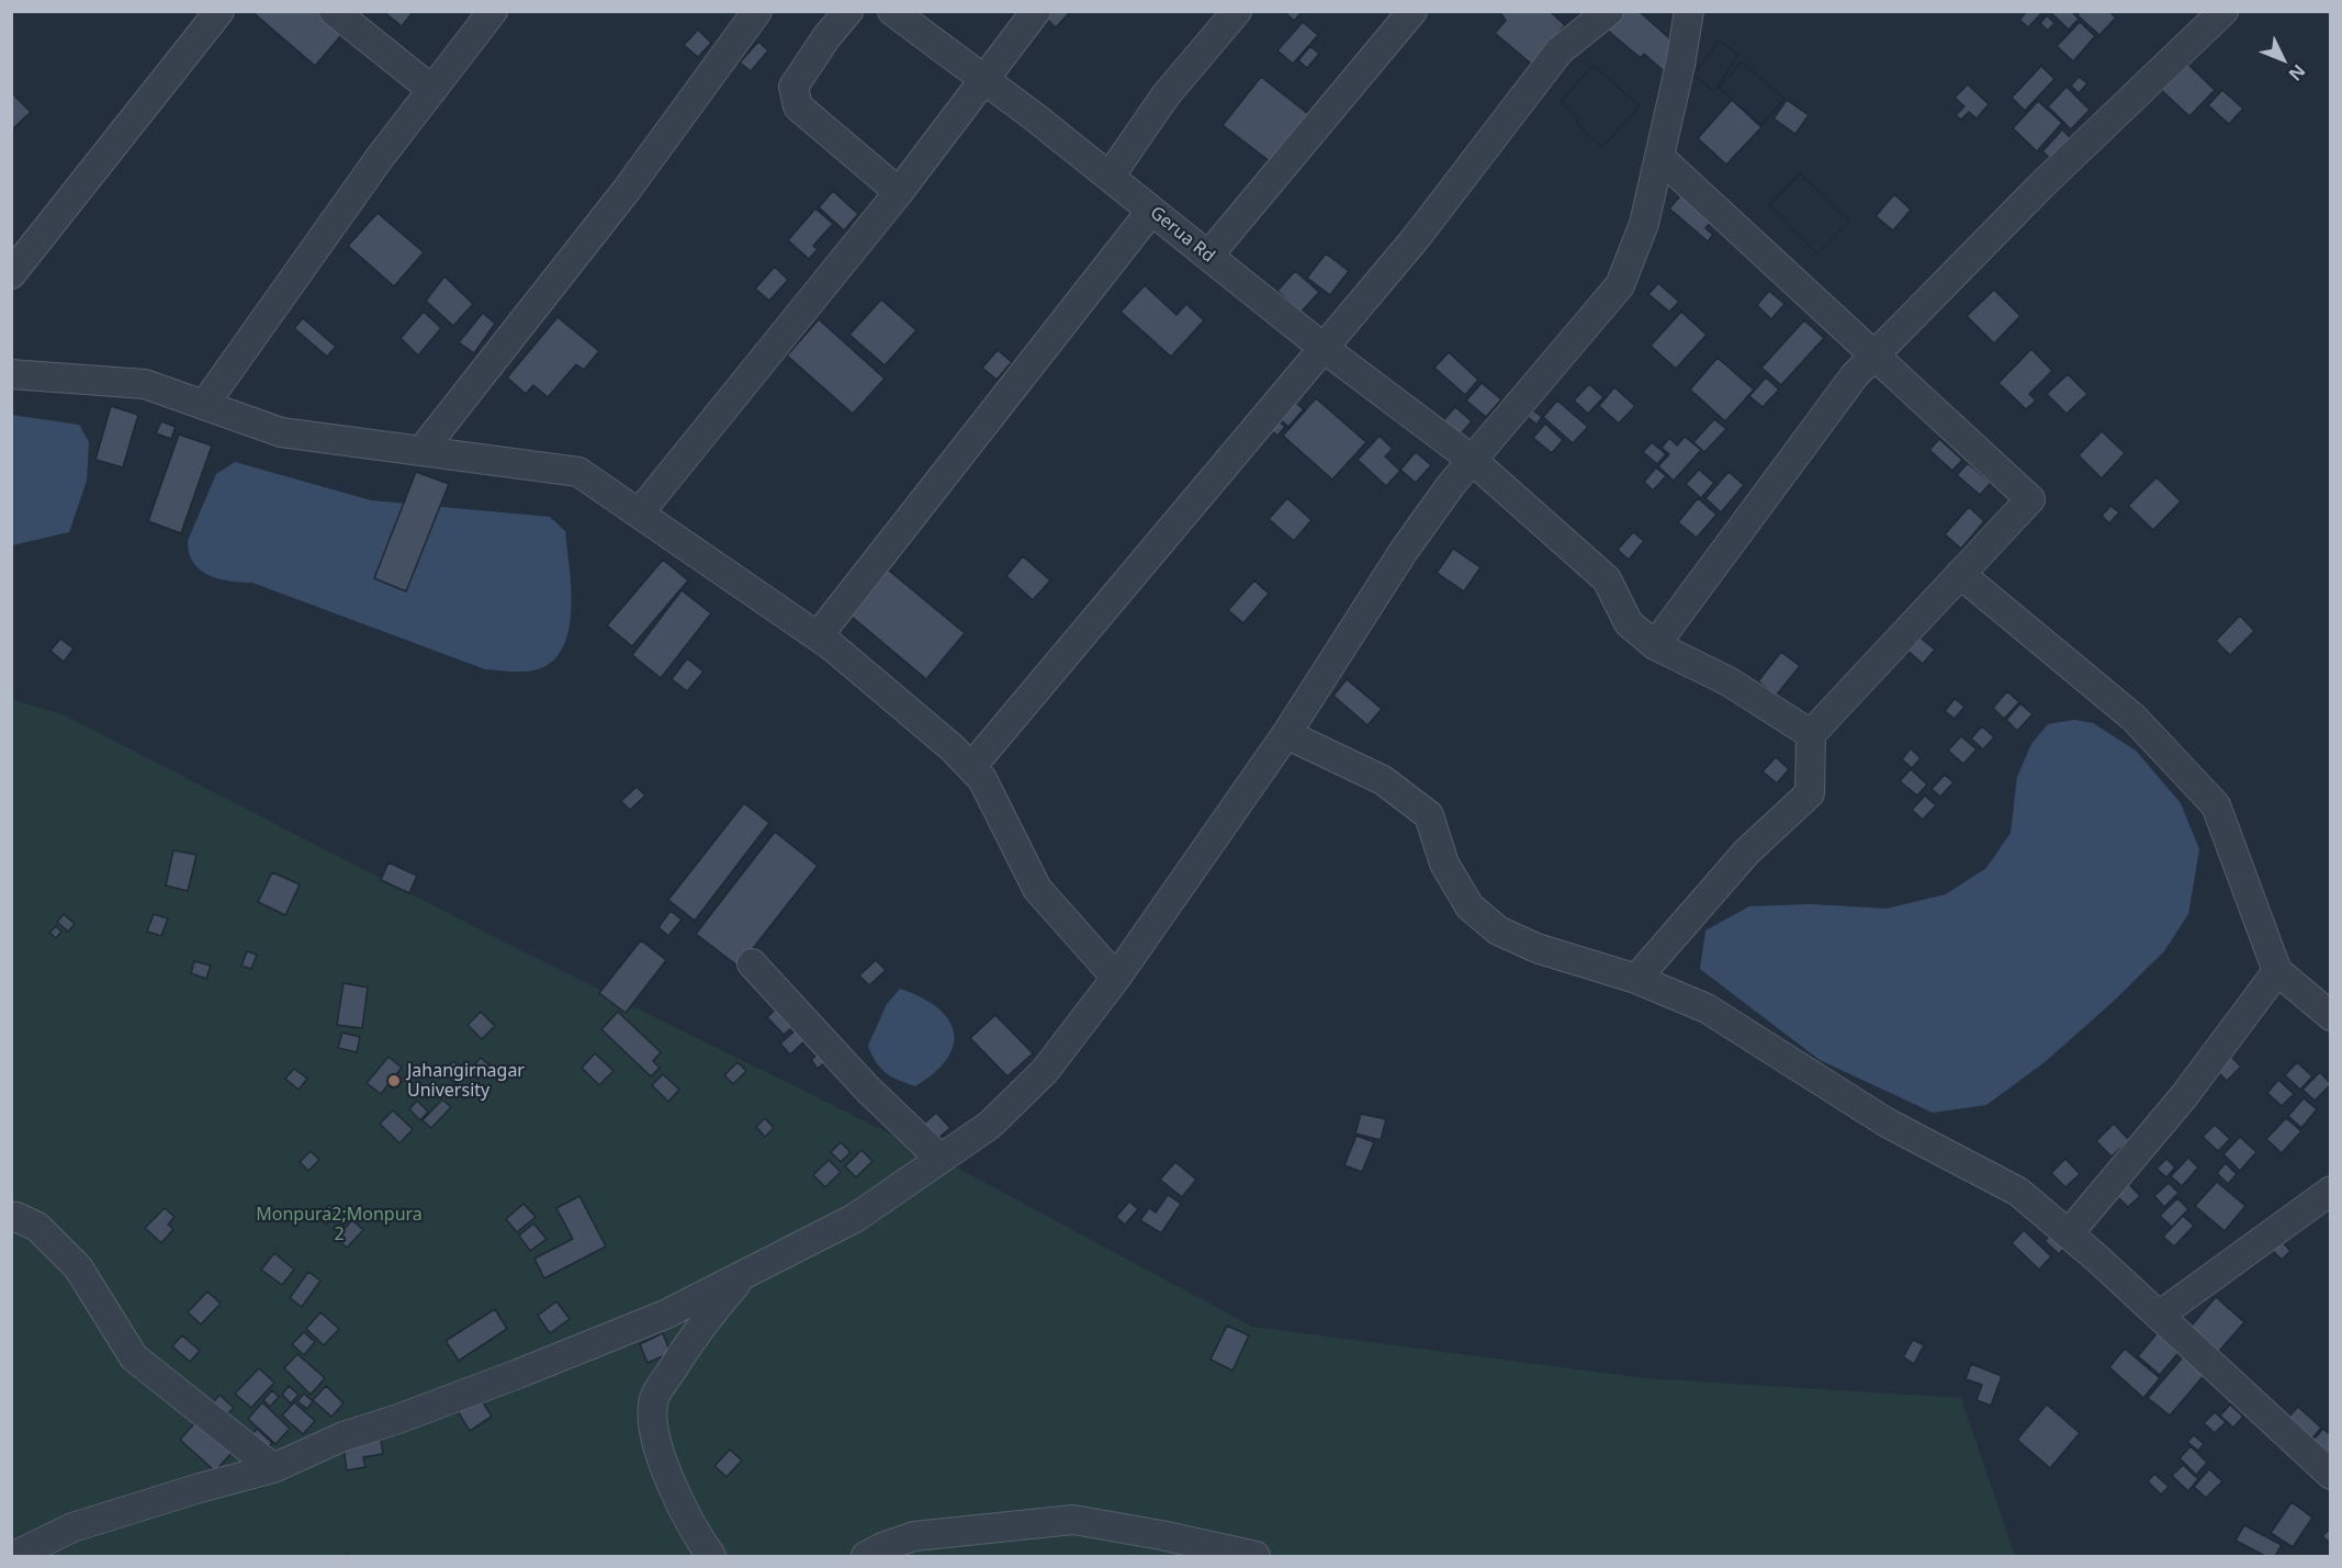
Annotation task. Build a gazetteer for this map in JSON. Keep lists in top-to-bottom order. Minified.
{"streets":{"street":["Gerua Rd"]},"parks":["Monpura2;Monpura 2"],"places":["Jahangirnagar University"],"north":"bottom right"}
